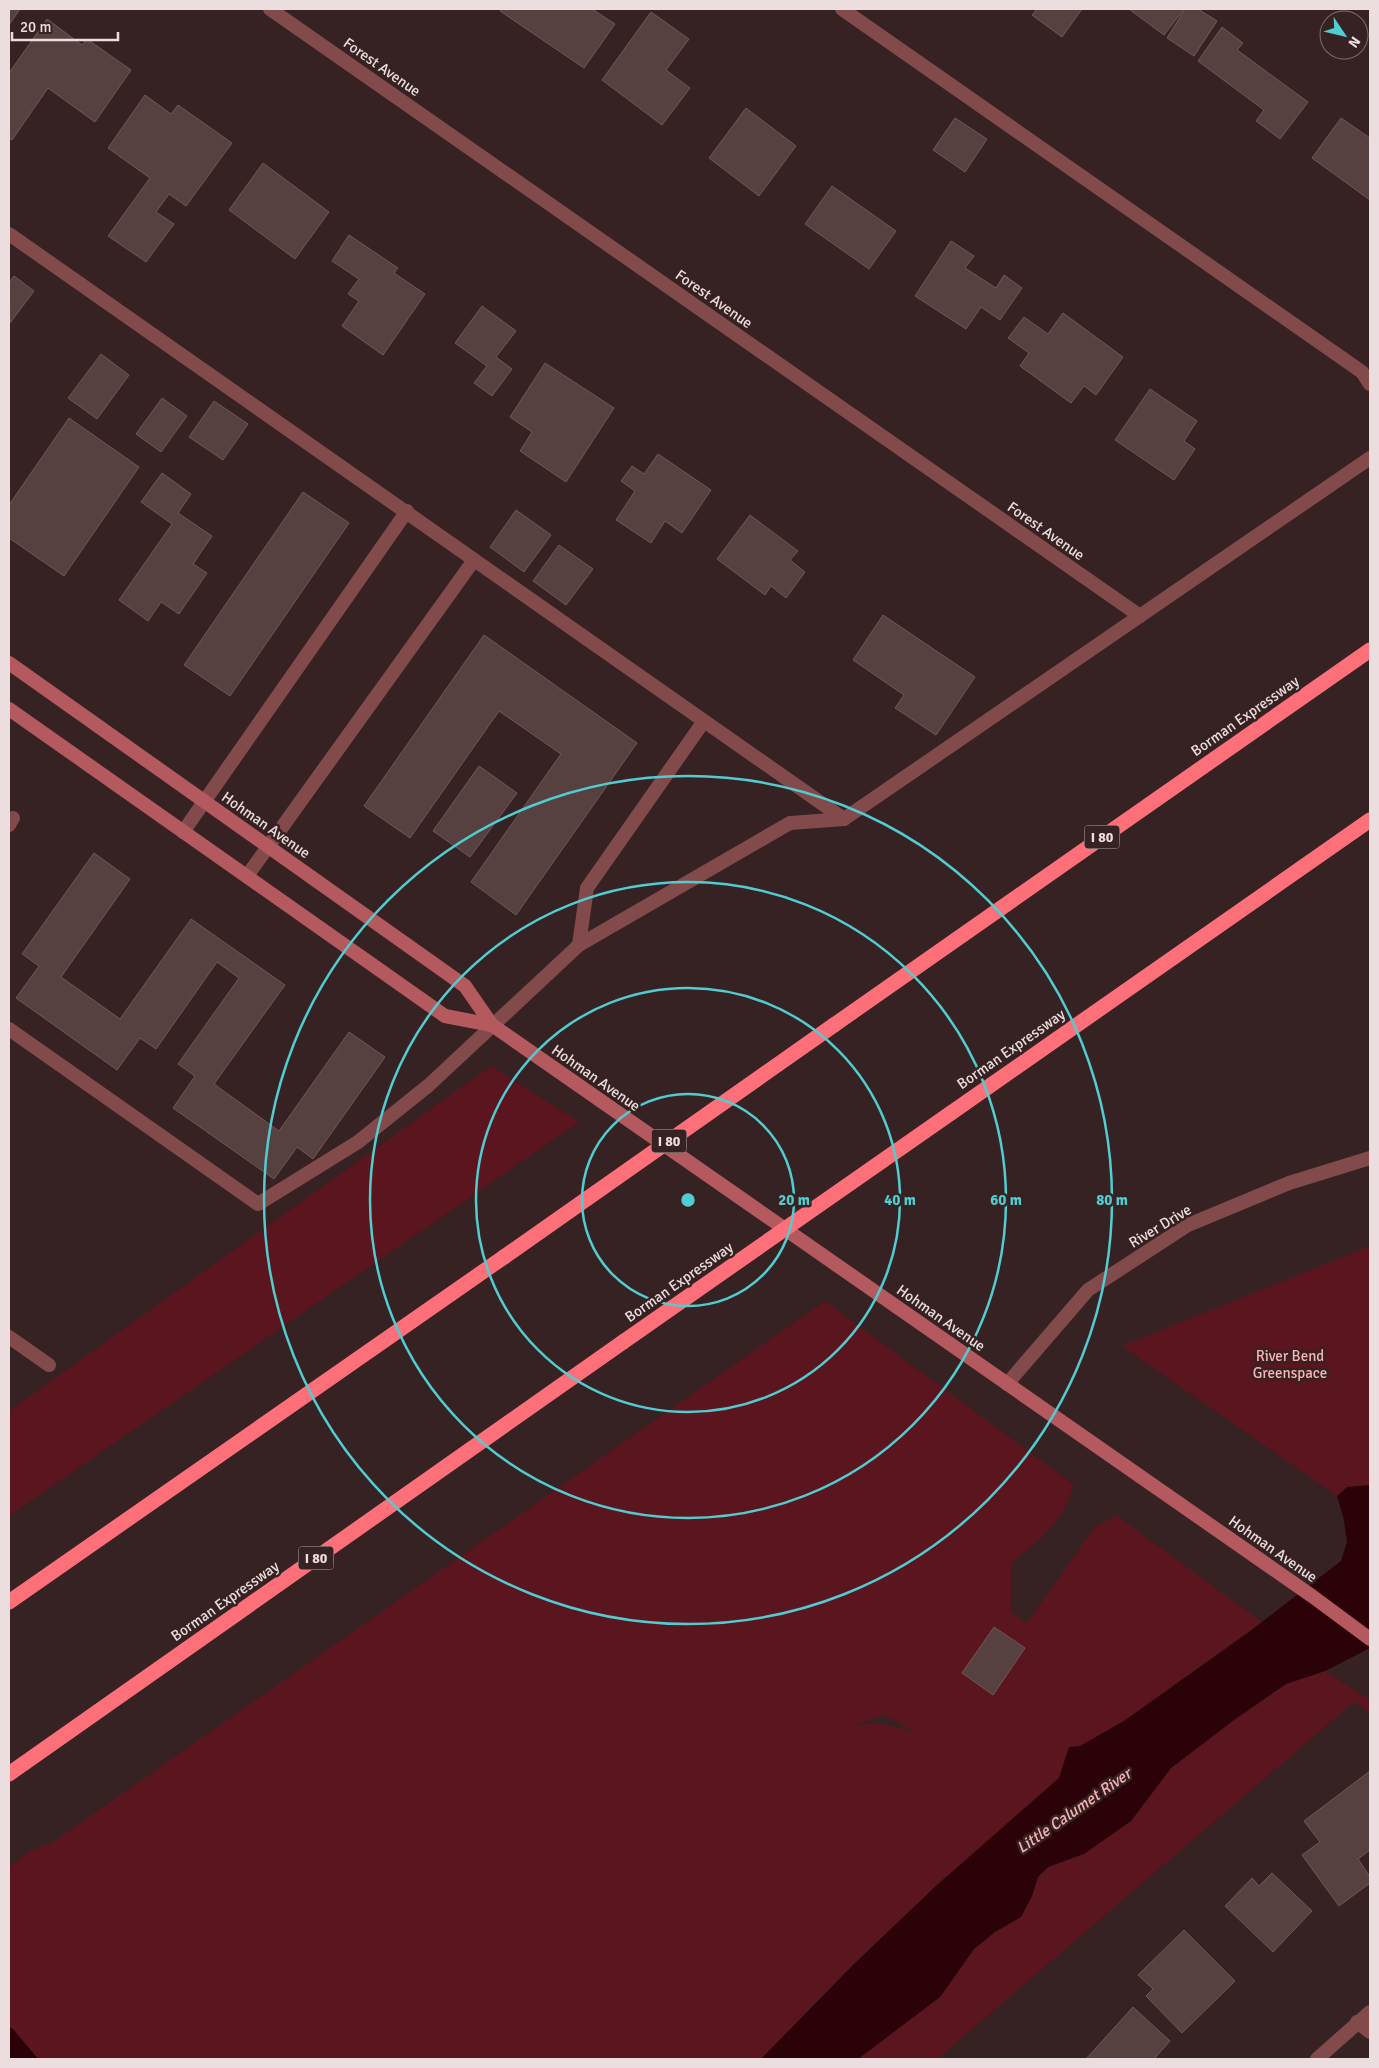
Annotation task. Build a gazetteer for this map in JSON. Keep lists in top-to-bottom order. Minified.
{"streets":{"highway":["Borman Expressway","I 80"],"main road":["Hohman Avenue"],"street":["Forest Avenue","River Drive"]},"crossings":[["Hohman Avenue","River Drive"]],"water":["Little Calumet River"],"parks":["River Bend Greenspace"],"scale_bar":"20 m","north":"bottom right","rings":["20 m","40 m","60 m","80 m"]}
